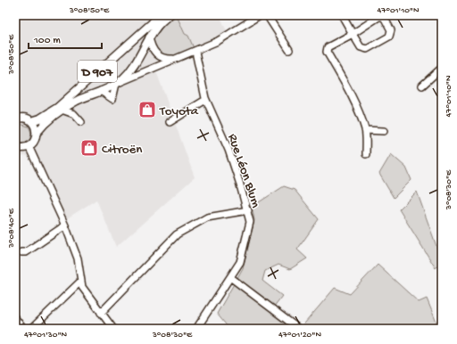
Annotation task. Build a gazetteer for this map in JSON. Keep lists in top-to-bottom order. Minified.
{"streets":{"main road":["D 907"],"street":["Rue Léon Blum"]},"places":{"shop":["Toyota","Citroën"]},"scale_bar":"100 m","coordinates":["3°08'50\"E","47°01'10\"N","3°08'30\"E","3°08'40\"E","47°01'30\"N","47°01'20\"N"]}
